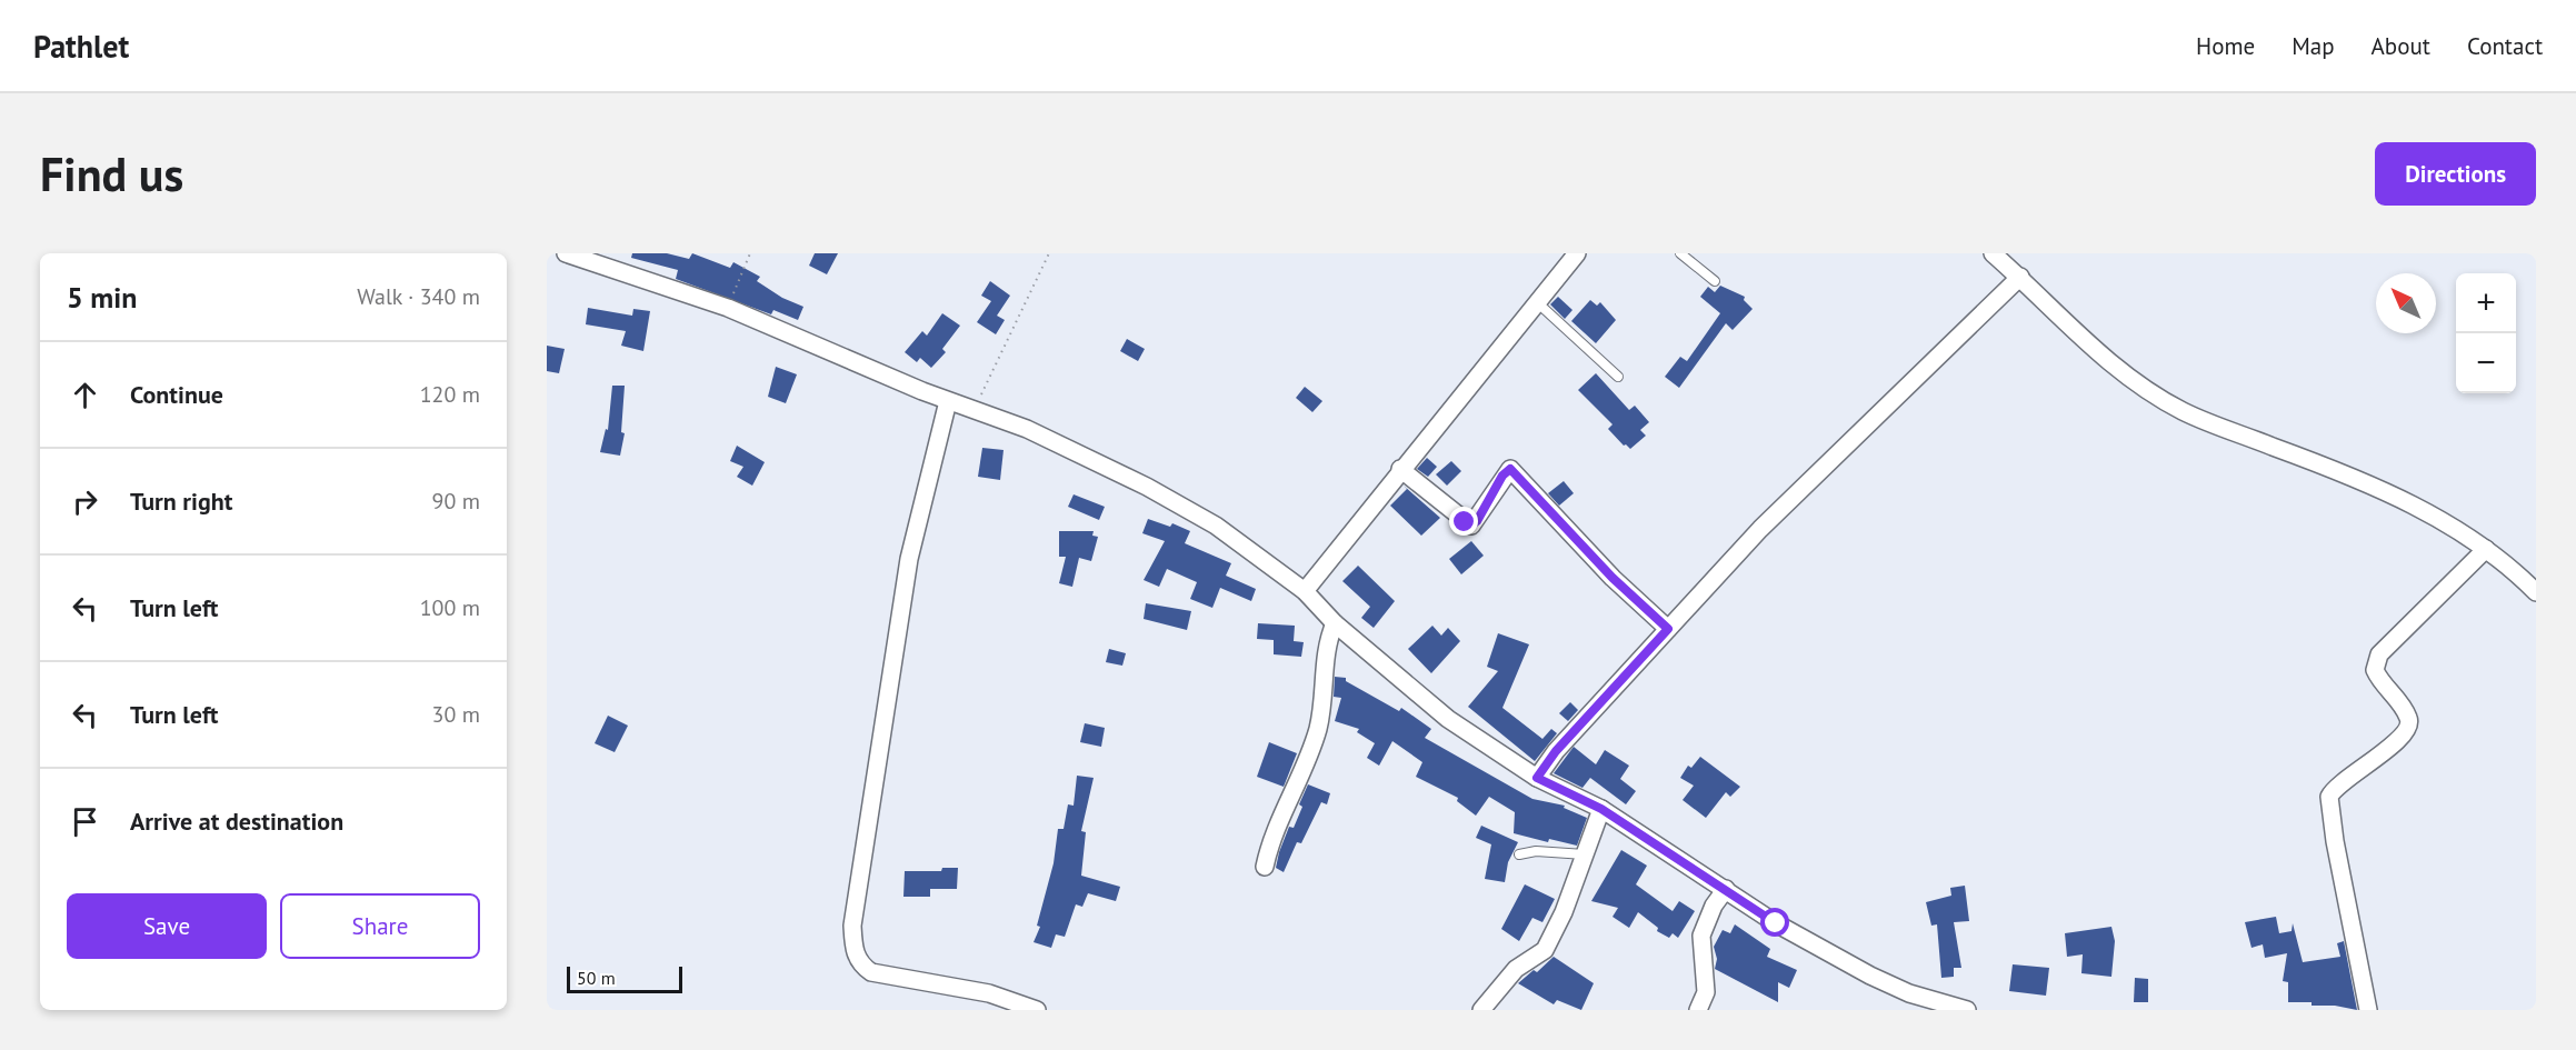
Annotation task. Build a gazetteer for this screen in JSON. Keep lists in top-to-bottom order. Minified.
{"scale_bar":"50 m","north":"top left","page":{"header":"Pathlet","nav":["Home","Map","About","Contact"],"buttons":["Directions",["Save","Share"]],"title":"Find us","heading":["5 min","Walk · 340 m"],"map_buttons":["+","−"],"list":[["Continue","120 m"],["Turn right","90 m"],["Turn left","100 m"],["Turn left","30 m"],"Arrive at destination"],"scale":"50 m"}}
